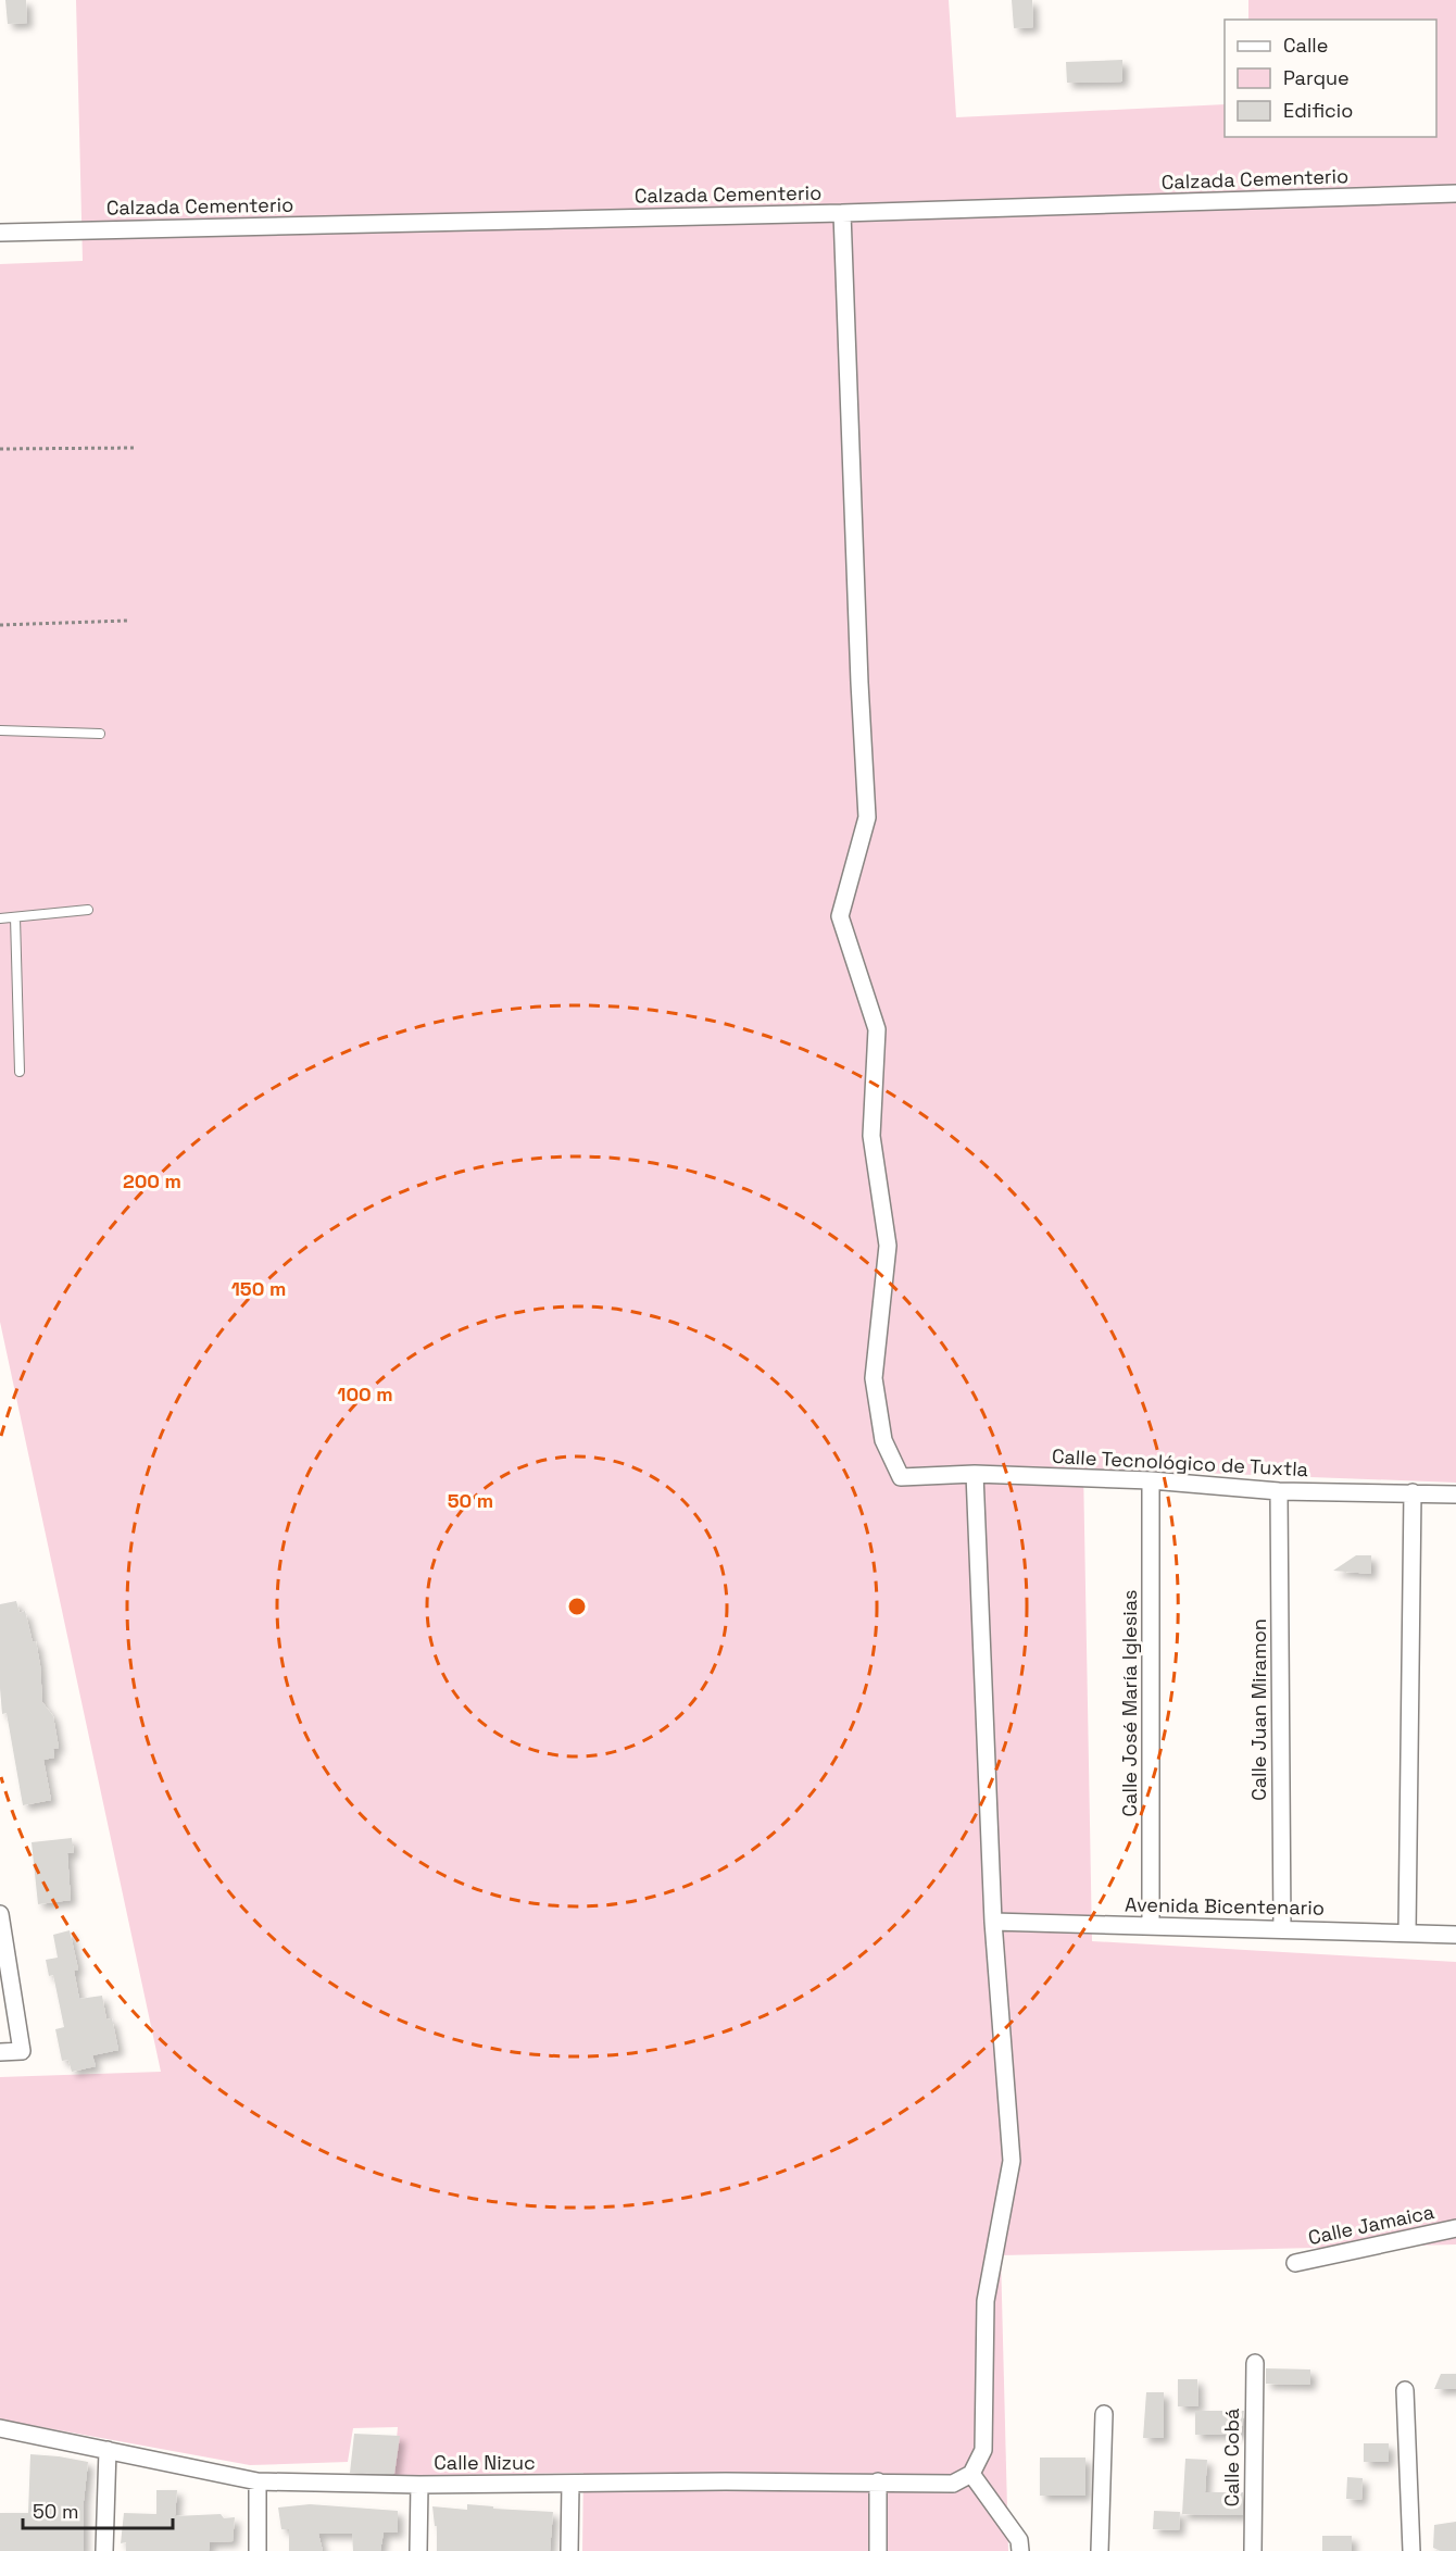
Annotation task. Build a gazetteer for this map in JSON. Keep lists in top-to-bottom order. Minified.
{"streets":{"street":["Calzada Cementerio","Calle Tecnológico de Tuxtla","Calle José María Iglesias","Calle Juan Miramon","Avenida Bicentenario","Calle Jamaica","Calle Cobá","Calle Nizuc"]},"crossings":[["Calzada Cementerio","Calle Tecnológico de Tuxtla"],["Calle Tecnológico de Tuxtla","Calle José María Iglesias"],["Calle Tecnológico de Tuxtla","Calle Juan Miramon"],["Calle José María Iglesias","Avenida Bicentenario"],["Calle Juan Miramon","Avenida Bicentenario"]],"legend":["Calle","Parque","Edificio"],"scale_bar":"50 m","rings":["200 m","150 m","100 m","50 m"]}
